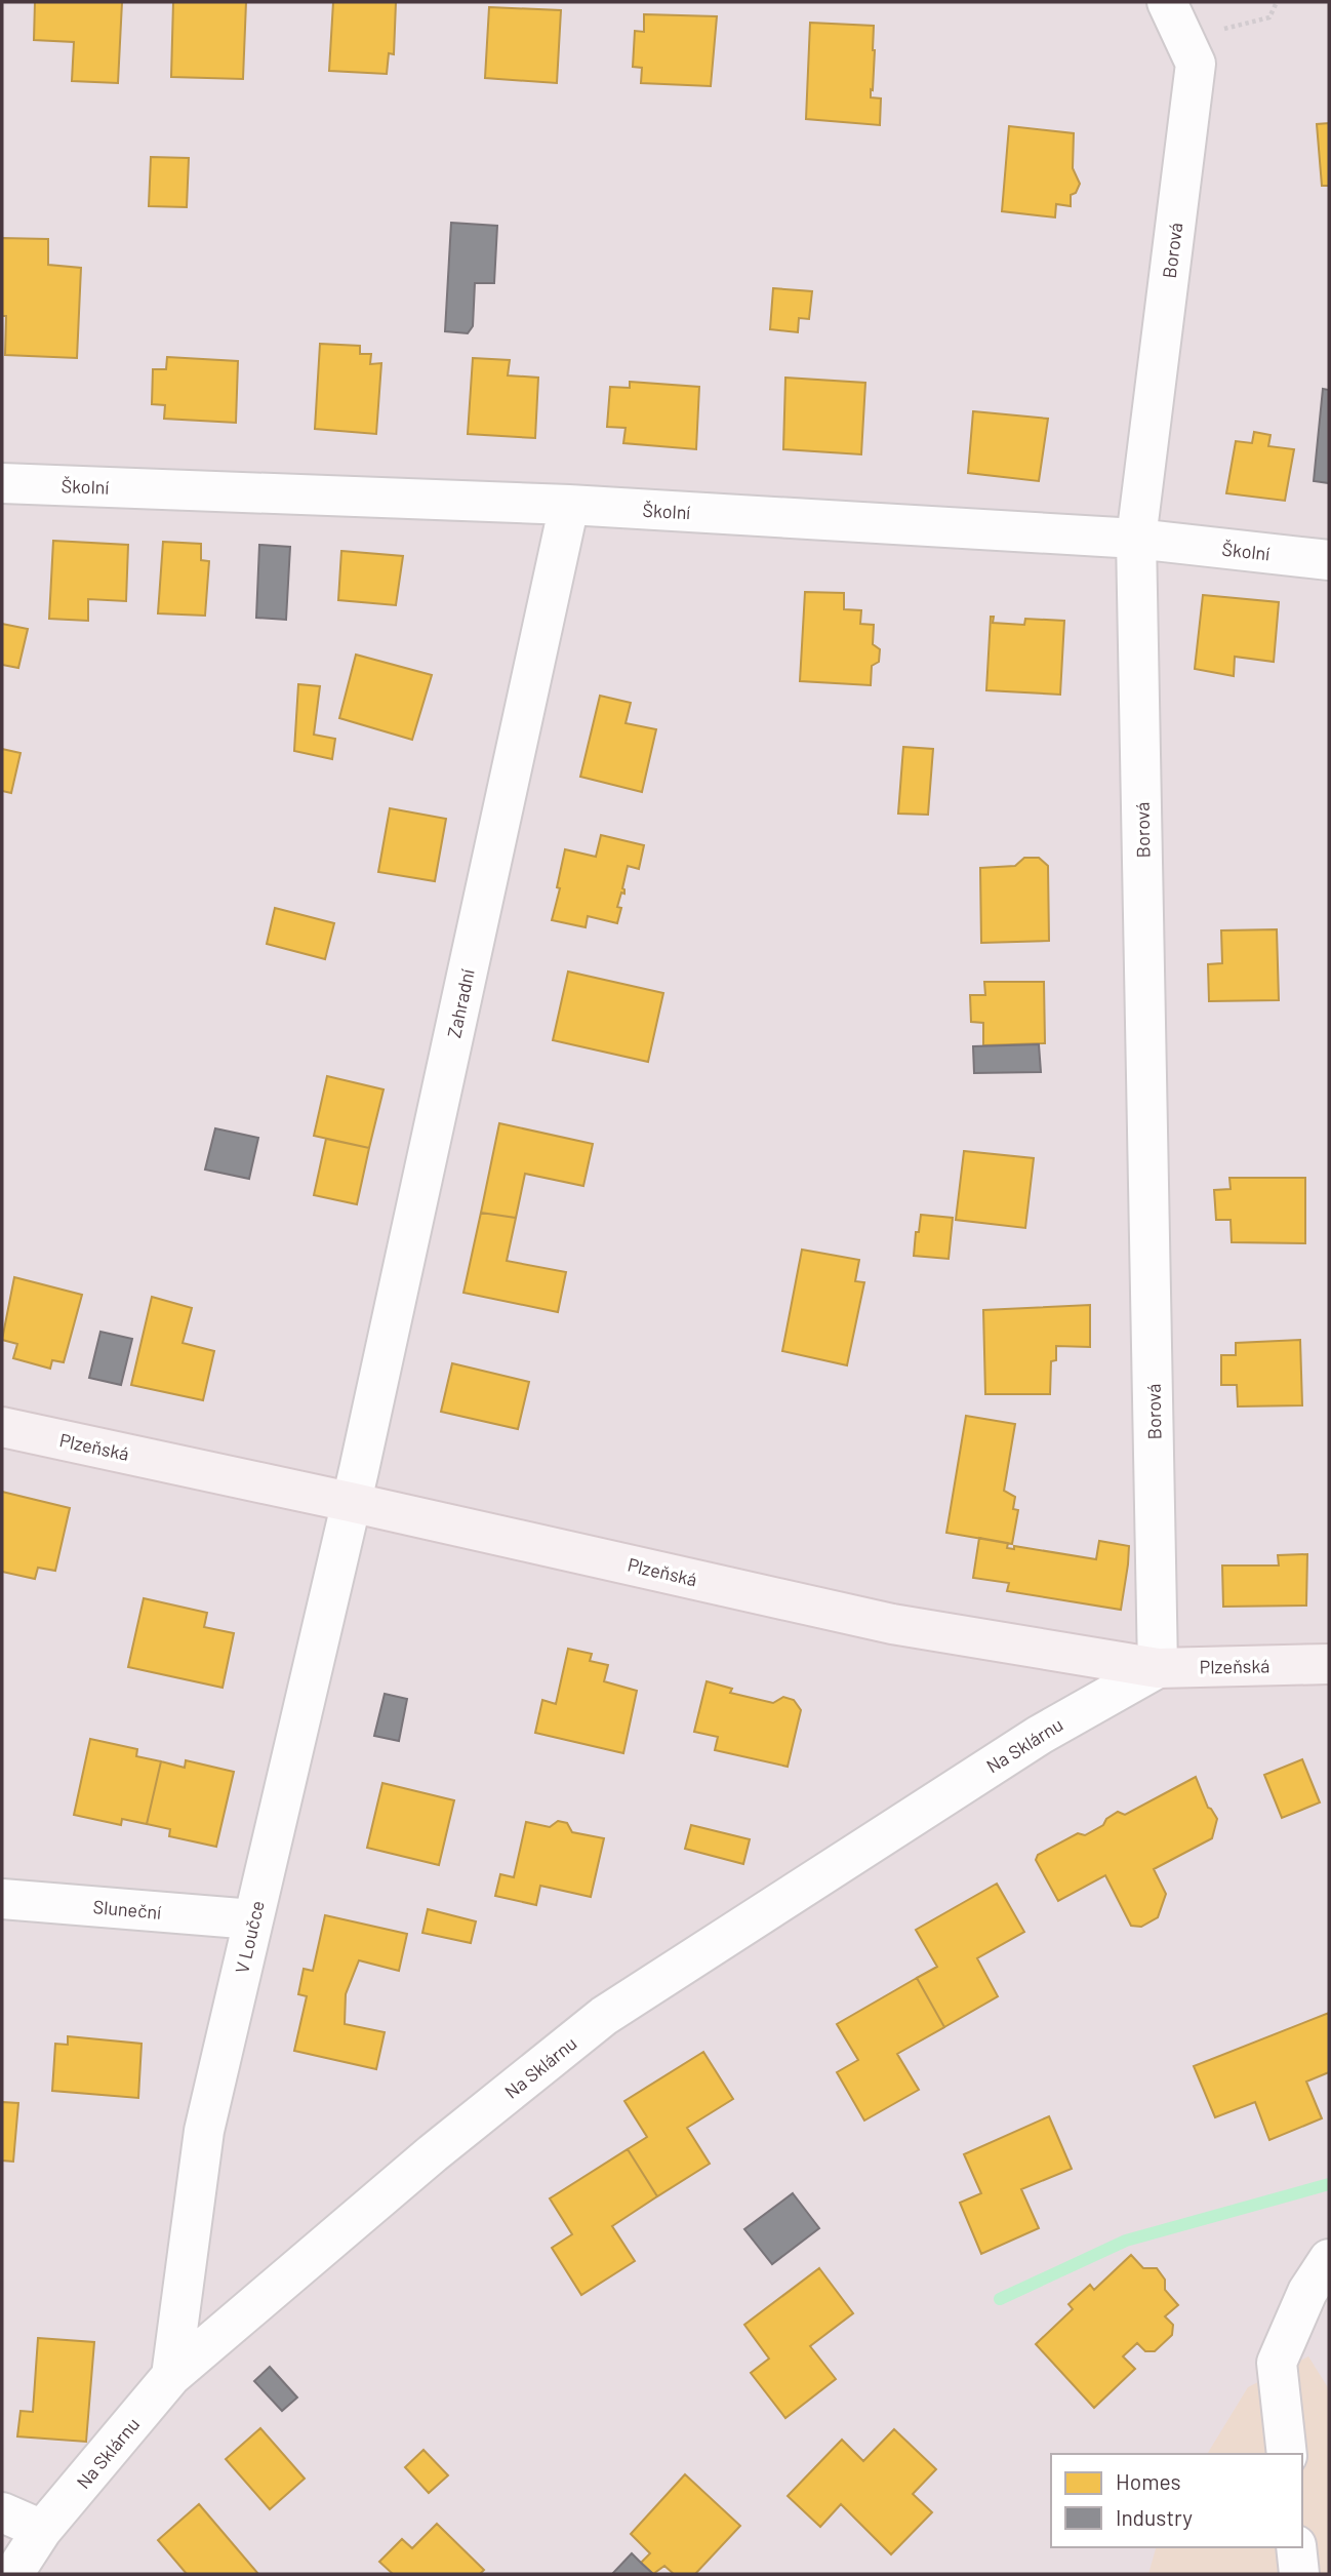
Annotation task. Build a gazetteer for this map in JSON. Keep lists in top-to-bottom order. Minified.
{"streets":{"main road":["Plzeňská"],"street":["Borová","Školní","Zahradní","Na Sklárnu","Sluneční","V Loučce"]},"crossings":[["Borová","Školní"],["Borová","Plzeňská"],["Borová","Na Sklárnu"],["Školní","Zahradní"],["Zahradní","Plzeňská"],["Zahradní","V Loučce"],["Plzeňská","Na Sklárnu"],["Plzeňská","V Loučce"],["Na Sklárnu","V Loučce"],["Sluneční","V Loučce"]],"legend":["Homes","Industry"]}
